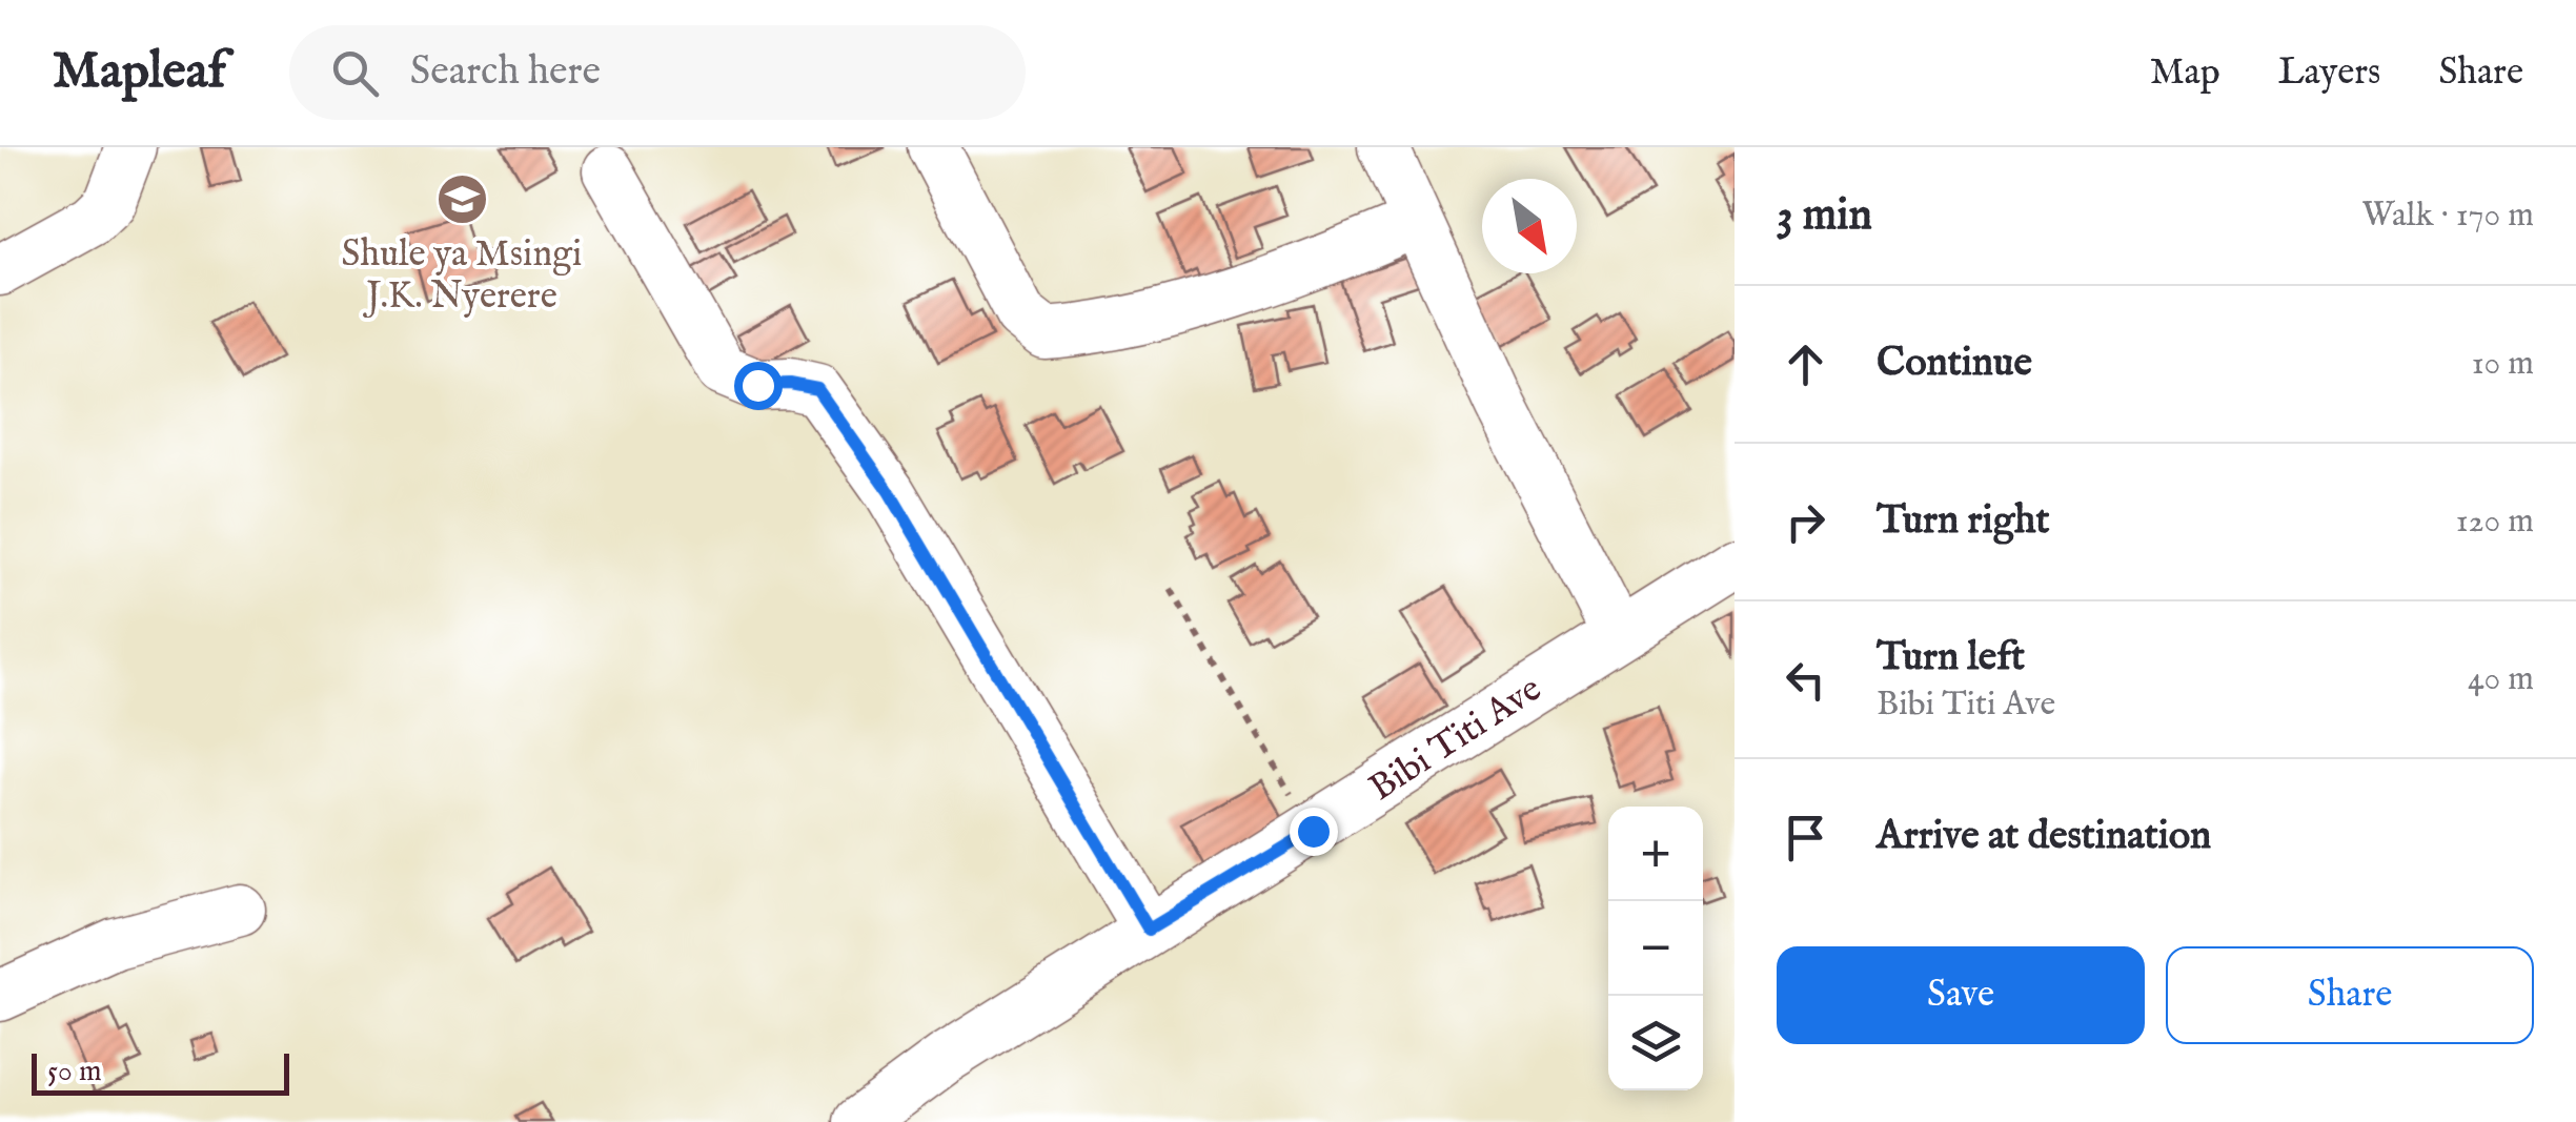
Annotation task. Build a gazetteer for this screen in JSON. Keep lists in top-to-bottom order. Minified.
{"streets":{"street":["Bibi Titi Ave"]},"places":{"school or university":["Shule ya Msingi J.K. Nyerere"]},"scale_bar":"50 m","north":"bottom right","page":{"header":"Mapleaf","search":"Search here","nav":["Map","Layers","Share"],"heading":["3 min","Walk · 170 m"],"list":[["Continue","10 m"],["Turn right","120 m"],["Turn left","Bibi Titi Ave","40 m"],"Arrive at destination"],"map_buttons":["+","−"],"buttons":["Save","Share"],"scale":"50 m"}}
